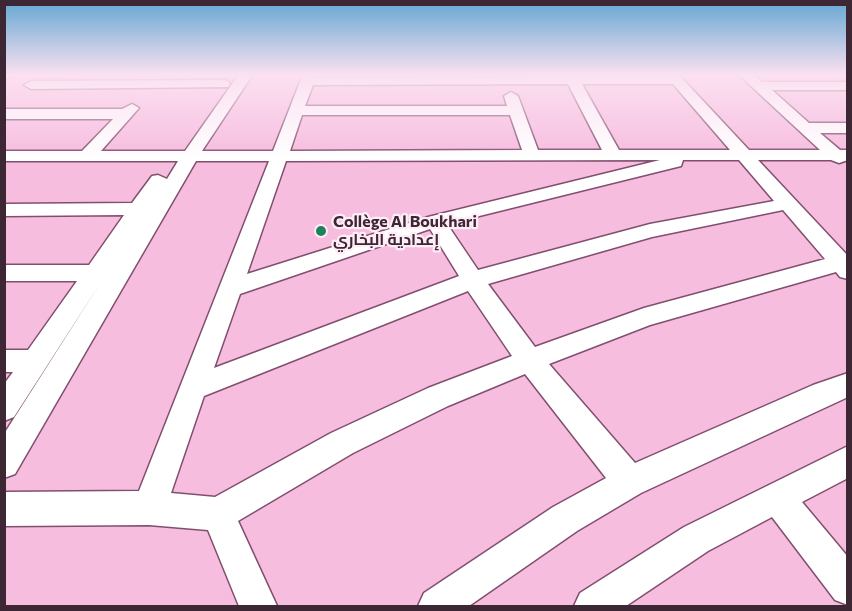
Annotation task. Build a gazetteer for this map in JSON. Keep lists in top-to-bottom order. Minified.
{"places":["Collège Al Boukhari إعدادية البخاري"]}
